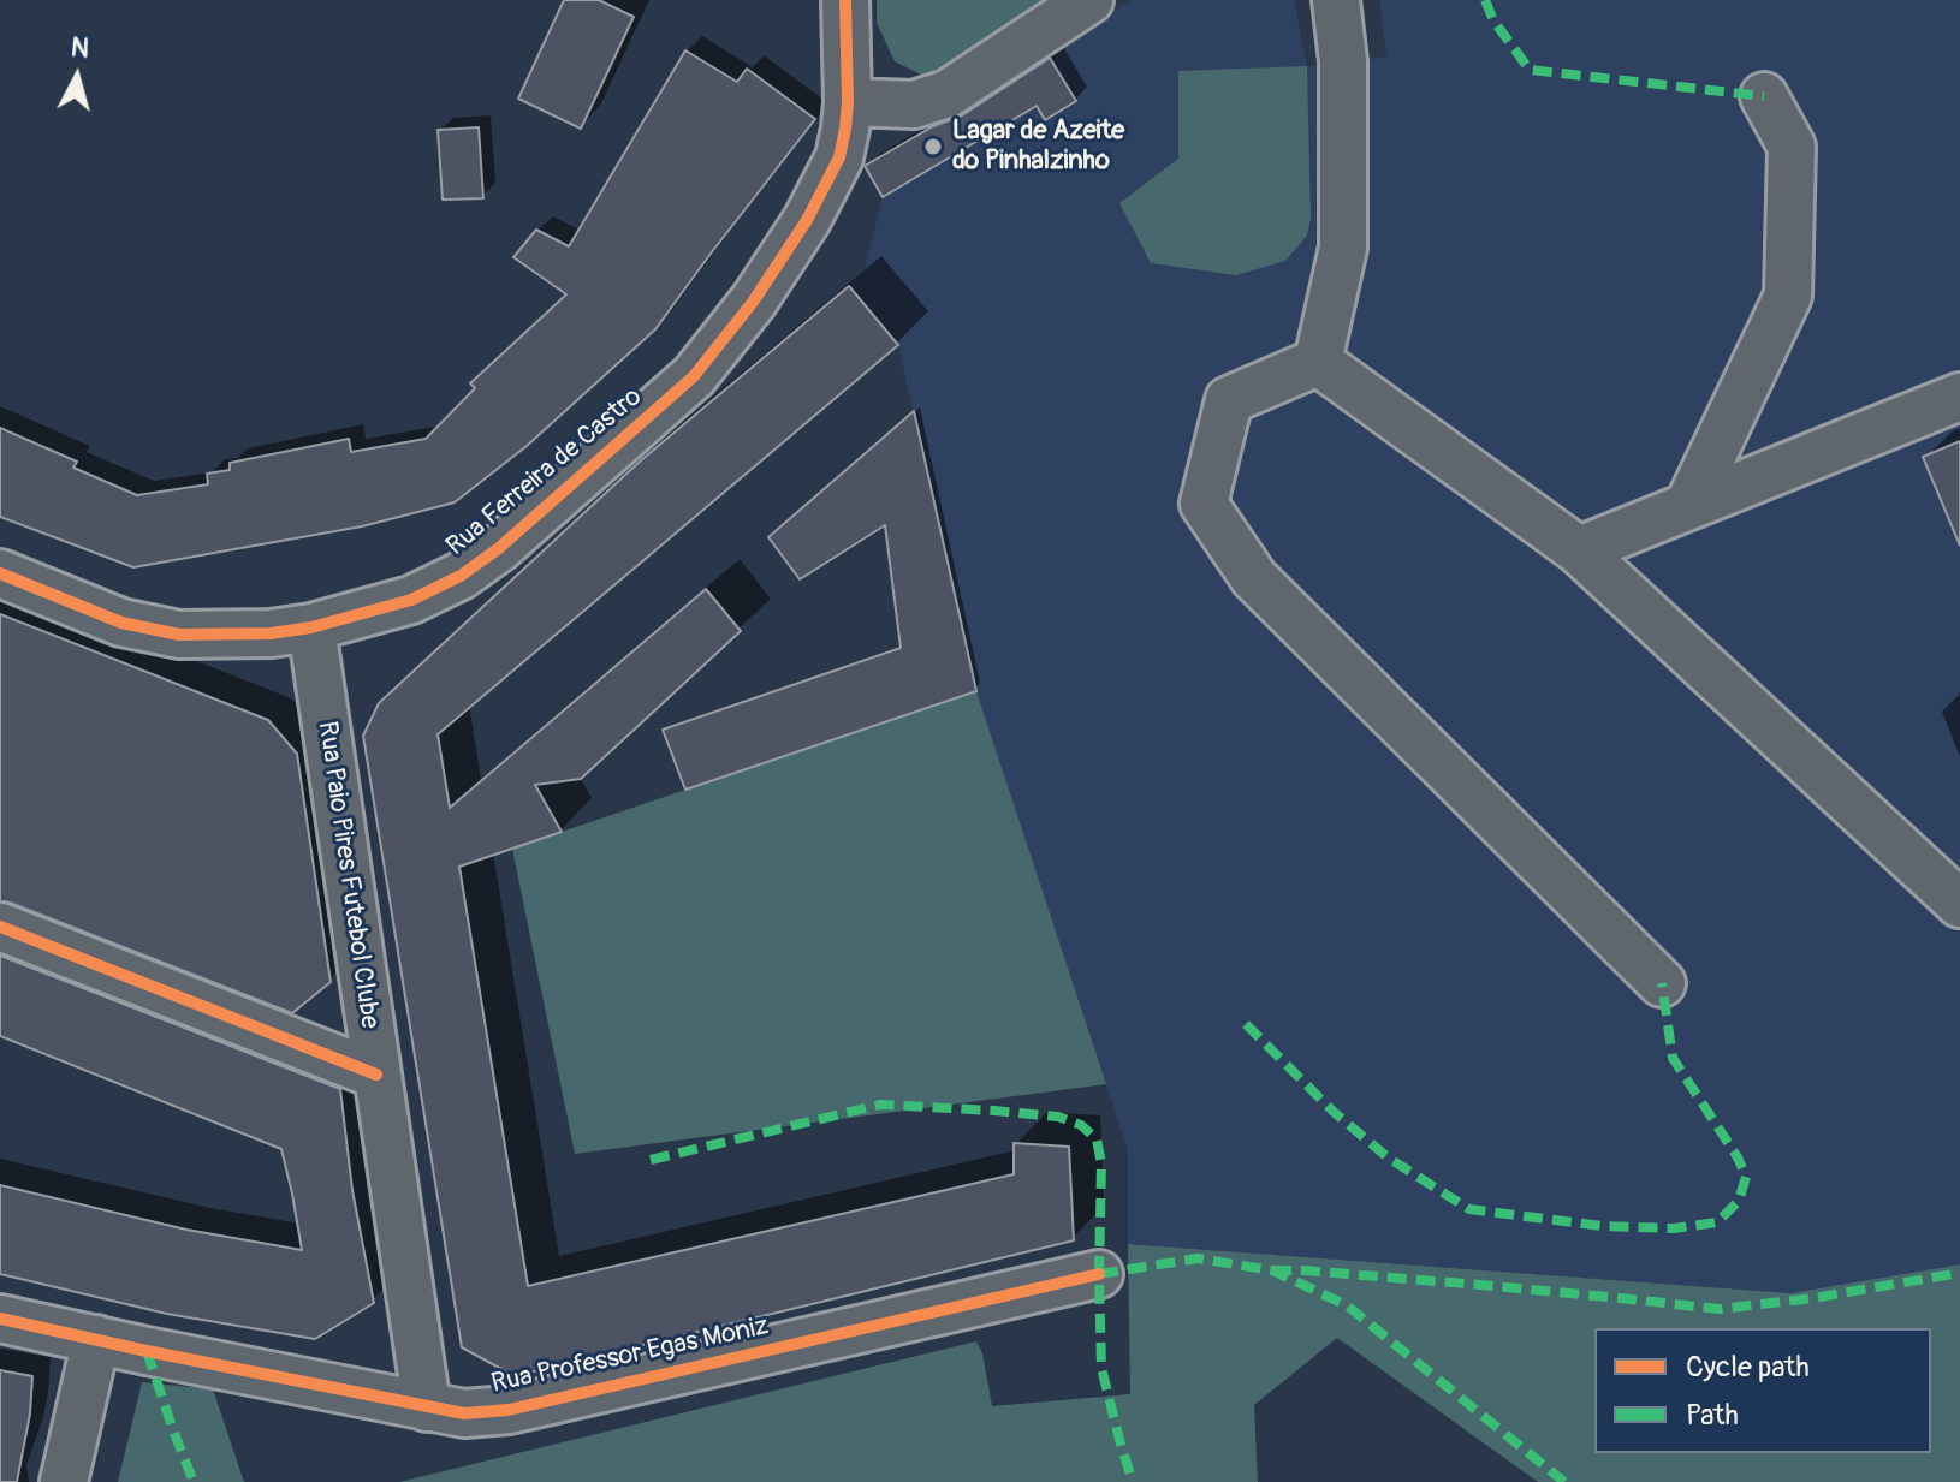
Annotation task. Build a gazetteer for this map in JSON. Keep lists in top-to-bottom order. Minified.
{"streets":{"street":["Rua Ferreira de Castro","Rua Paio Pires Futebol Clube","Rua Professor Egas Moniz"]},"crossings":[["Rua Ferreira de Castro","Rua Paio Pires Futebol Clube"],["Rua Paio Pires Futebol Clube","Rua Professor Egas Moniz"]],"places":["Lagar de Azeite do Pinhalzinho"],"legend":["Cycle path","Path"],"north":"top"}
